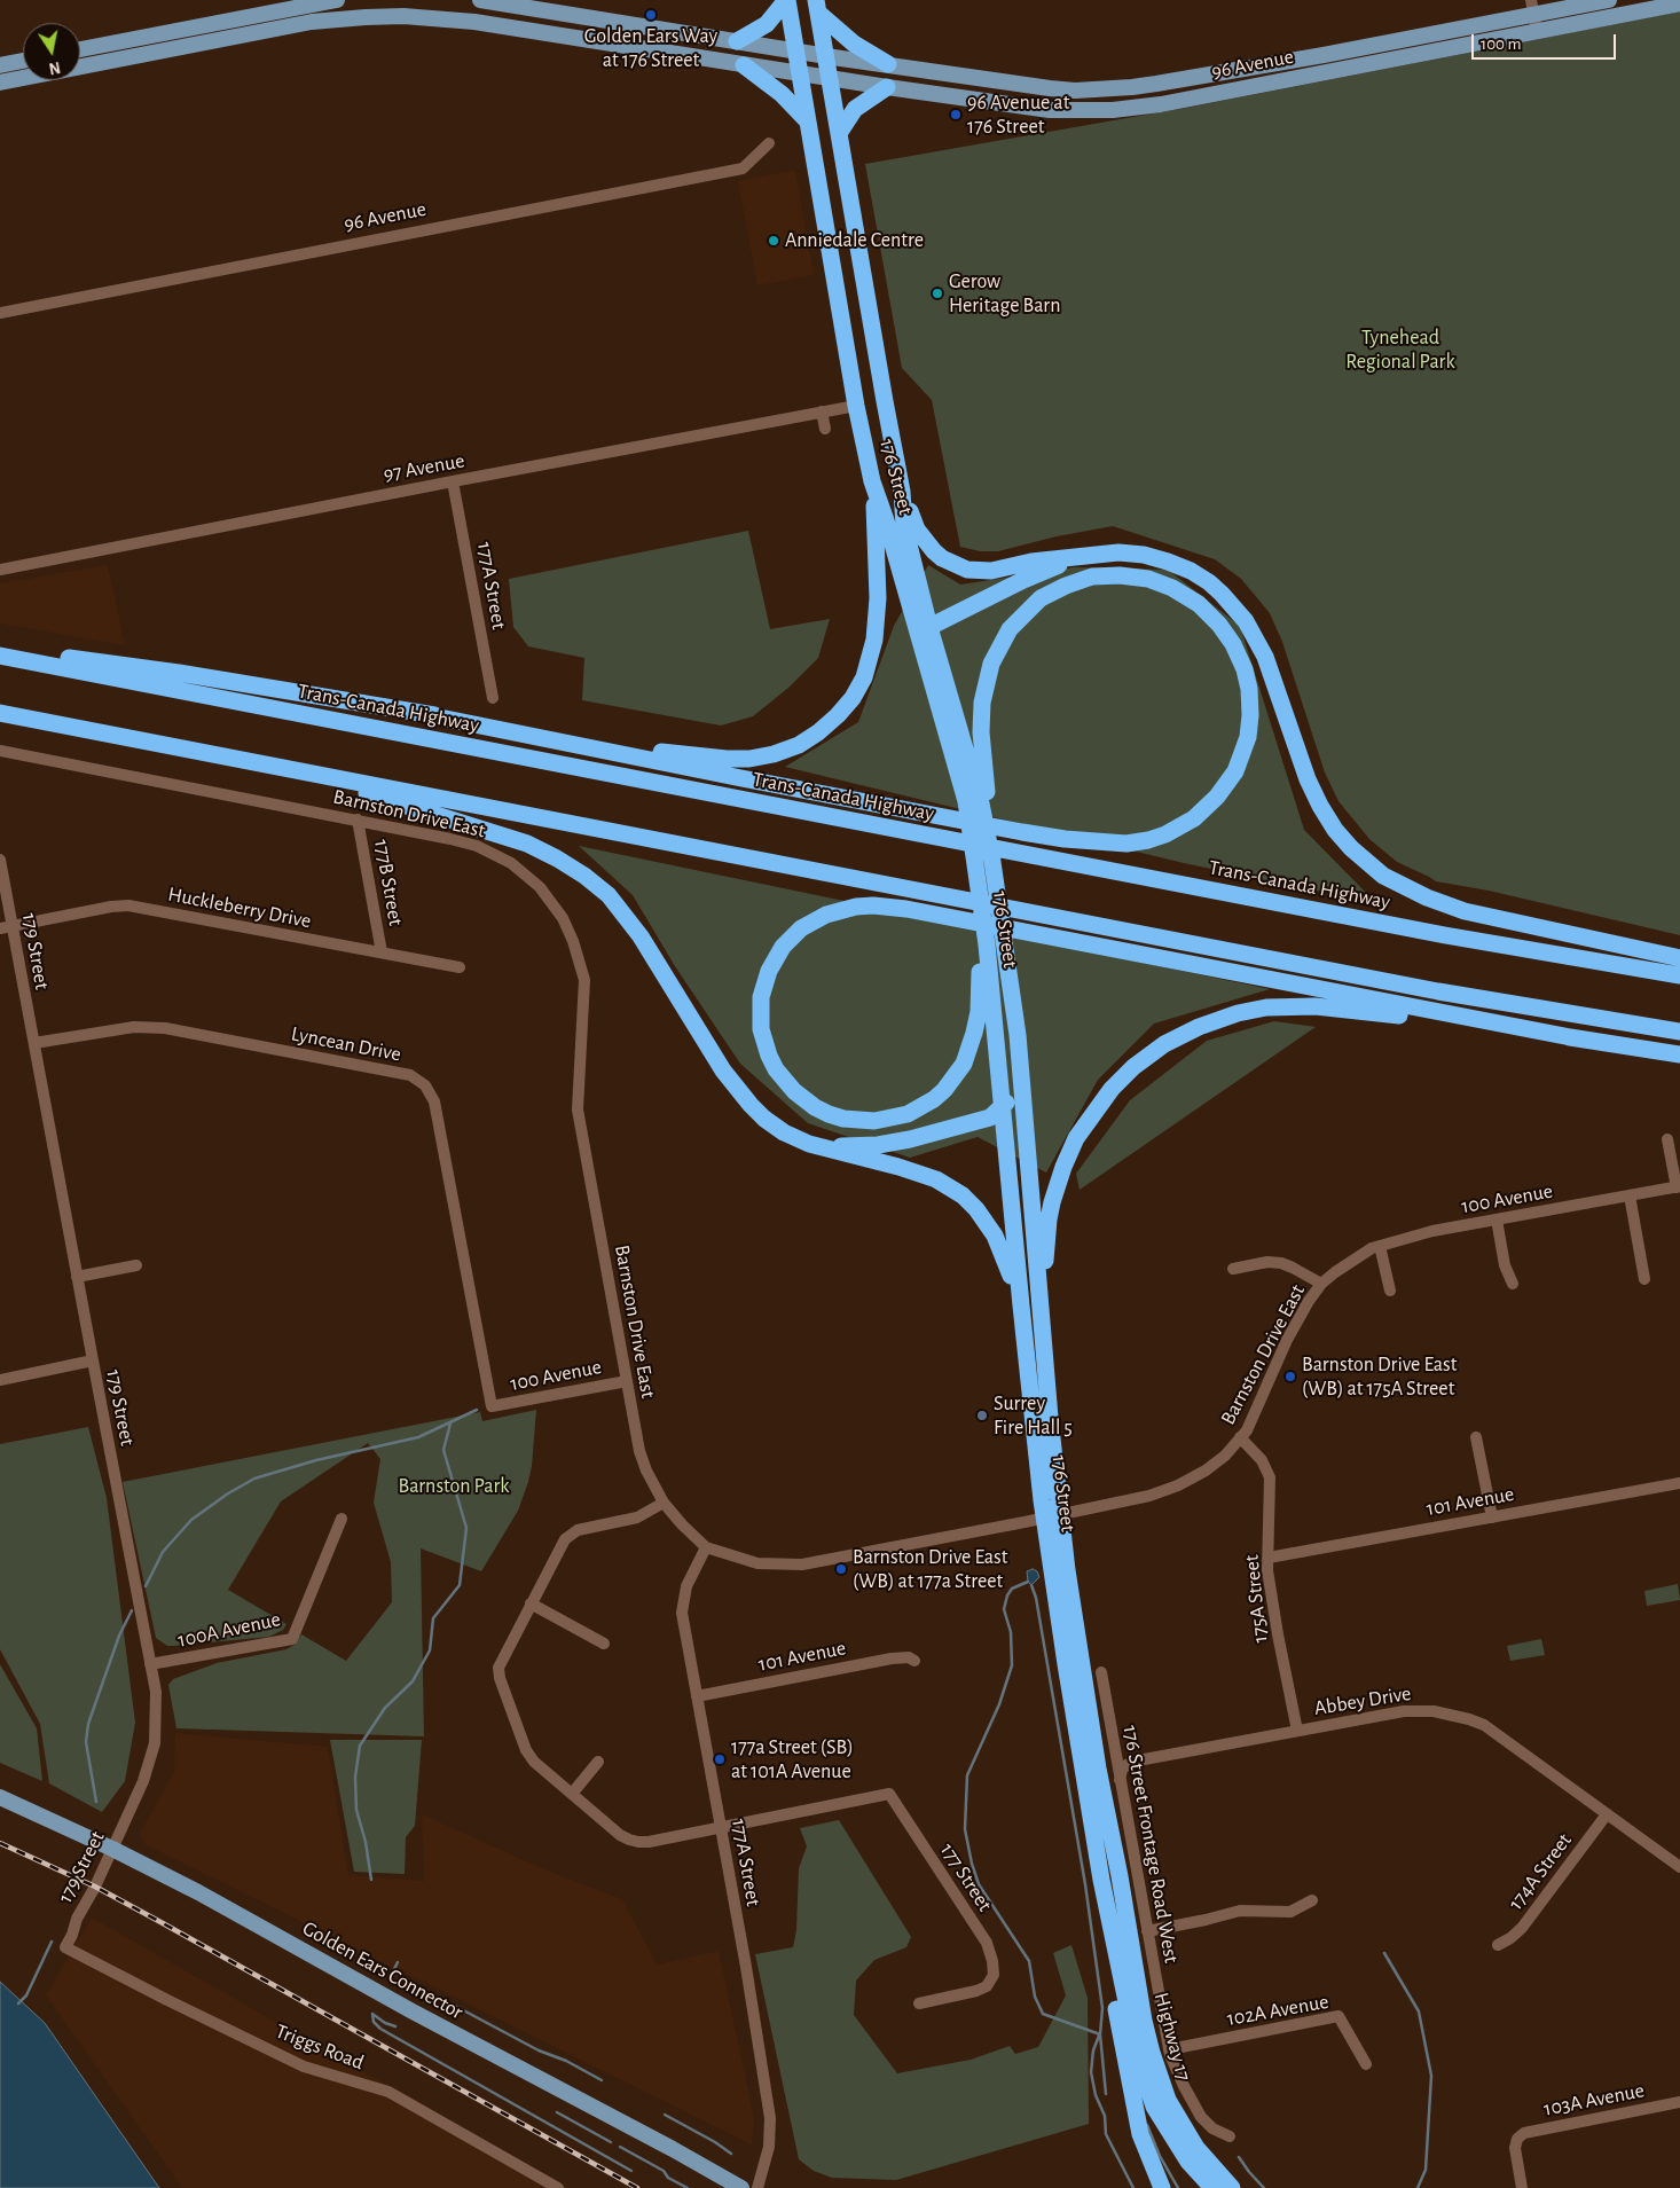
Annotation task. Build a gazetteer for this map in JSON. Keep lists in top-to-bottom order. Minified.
{"streets":{"highway":["176 Street","Trans-Canada Highway","Highway 17"],"main road":["96 Avenue","Golden Ears Connector"],"street":["97 Avenue","177A Street","Barnston Drive East","177B Street","Huckleberry Drive","179 Street","Lyncean Drive","100 Avenue","101 Avenue","175A Street","100A Avenue","Abbey Drive","176 Street Frontage Road West","174A Street","177 Street","102A Avenue","Triggs Road","103A Avenue"]},"crossings":[["96 Avenue","176 Street"],["97 Avenue","176 Street"],["97 Avenue","177A Street"],["176 Street","Highway 17"],["177A Street","Barnston Drive East"],["177A Street","101 Avenue"],["177A Street","177 Street"],["Barnston Drive East","177B Street"],["Barnston Drive East","100 Avenue"],["Barnston Drive East","175A Street"],["177B Street","Huckleberry Drive"],["Huckleberry Drive","179 Street"],["179 Street","Lyncean Drive"],["179 Street","100A Avenue"],["179 Street","Golden Ears Connector"],["179 Street","Triggs Road"],["Lyncean Drive","100 Avenue"],["101 Avenue","175A Street"],["175A Street","Abbey Drive"],["Abbey Drive","176 Street Frontage Road West"],["Abbey Drive","174A Street"],["176 Street Frontage Road West","102A Avenue"]],"parks":["Tynehead Regional Park","Barnston Park"],"places":["Golden Ears Way at 176 Street","96 Avenue at 176 Street","Anniedale Centre","Gerow Heritage Barn","Barnston Drive East (WB) at 175A Street","Surrey Fire Hall 5","Barnston Drive East (WB) at 177a Street","177a Street (SB) at 101A Avenue"],"scale_bar":"100 m","north":"bottom"}
